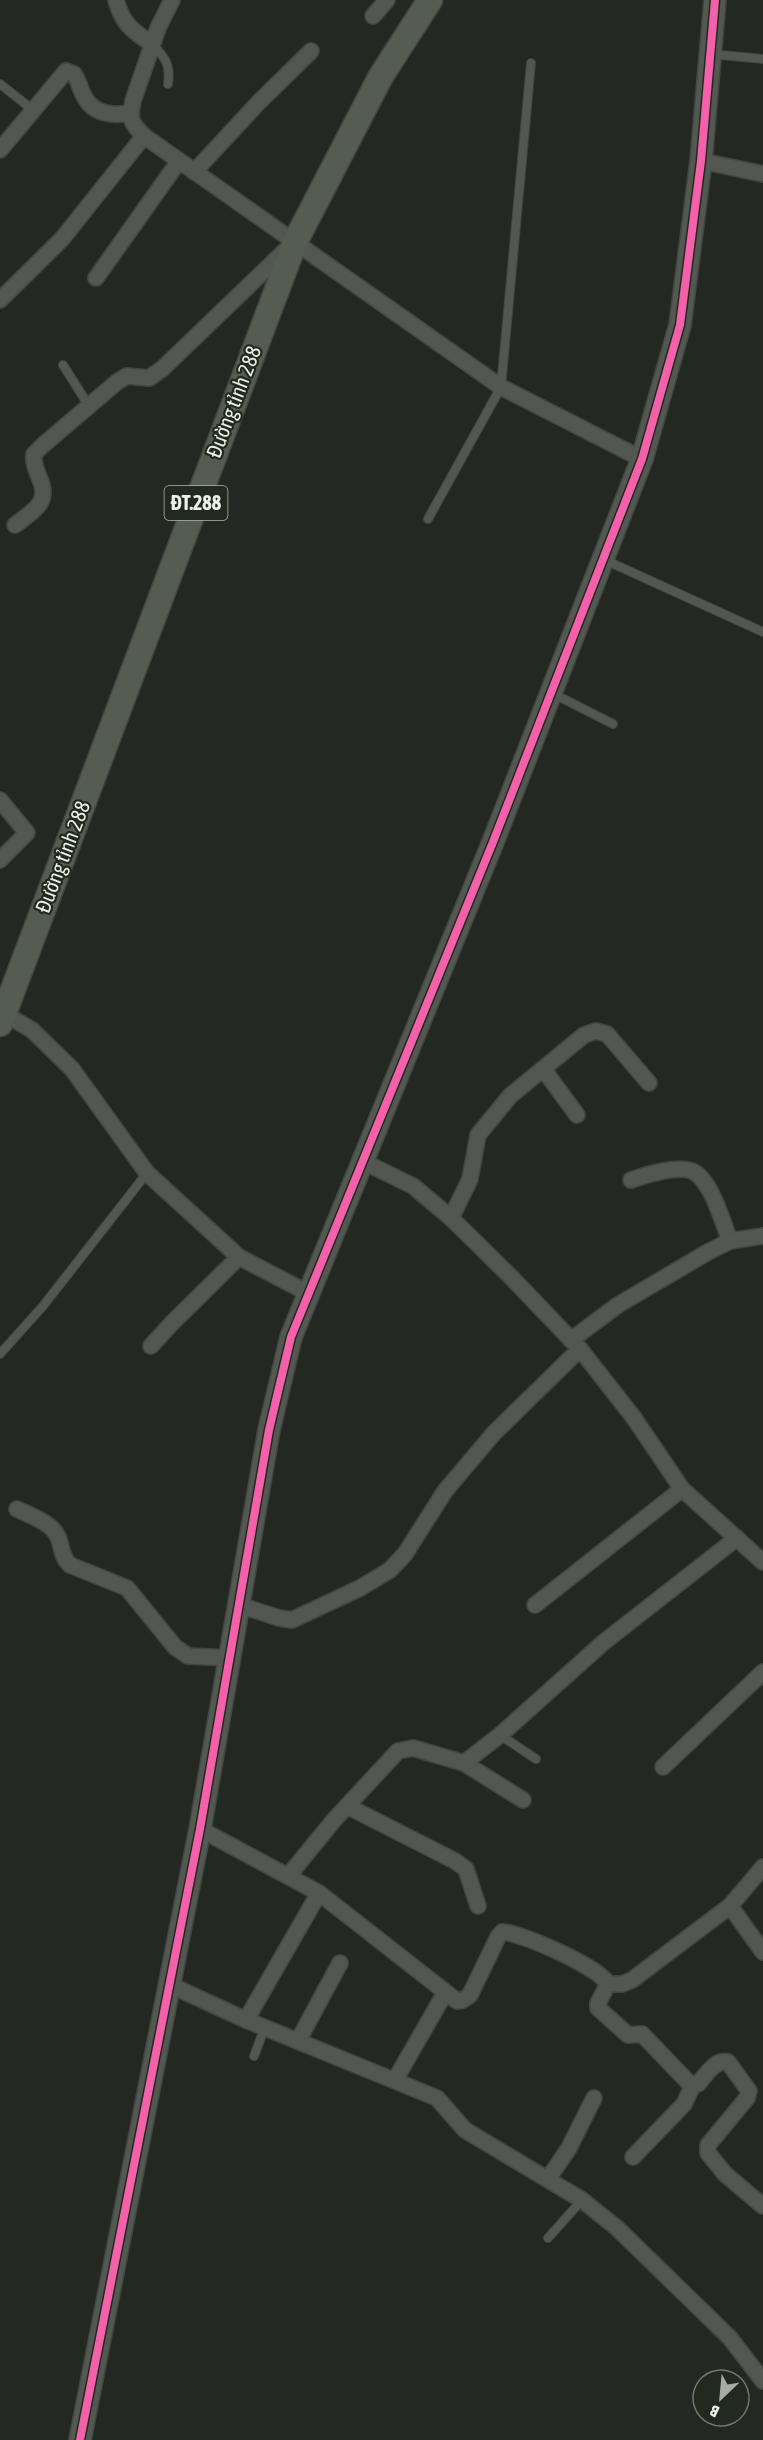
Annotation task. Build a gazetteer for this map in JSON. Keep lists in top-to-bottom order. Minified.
{"streets":{"main road":["Đường tỉnh 288","ĐT.288"]},"north":"bottom left"}
